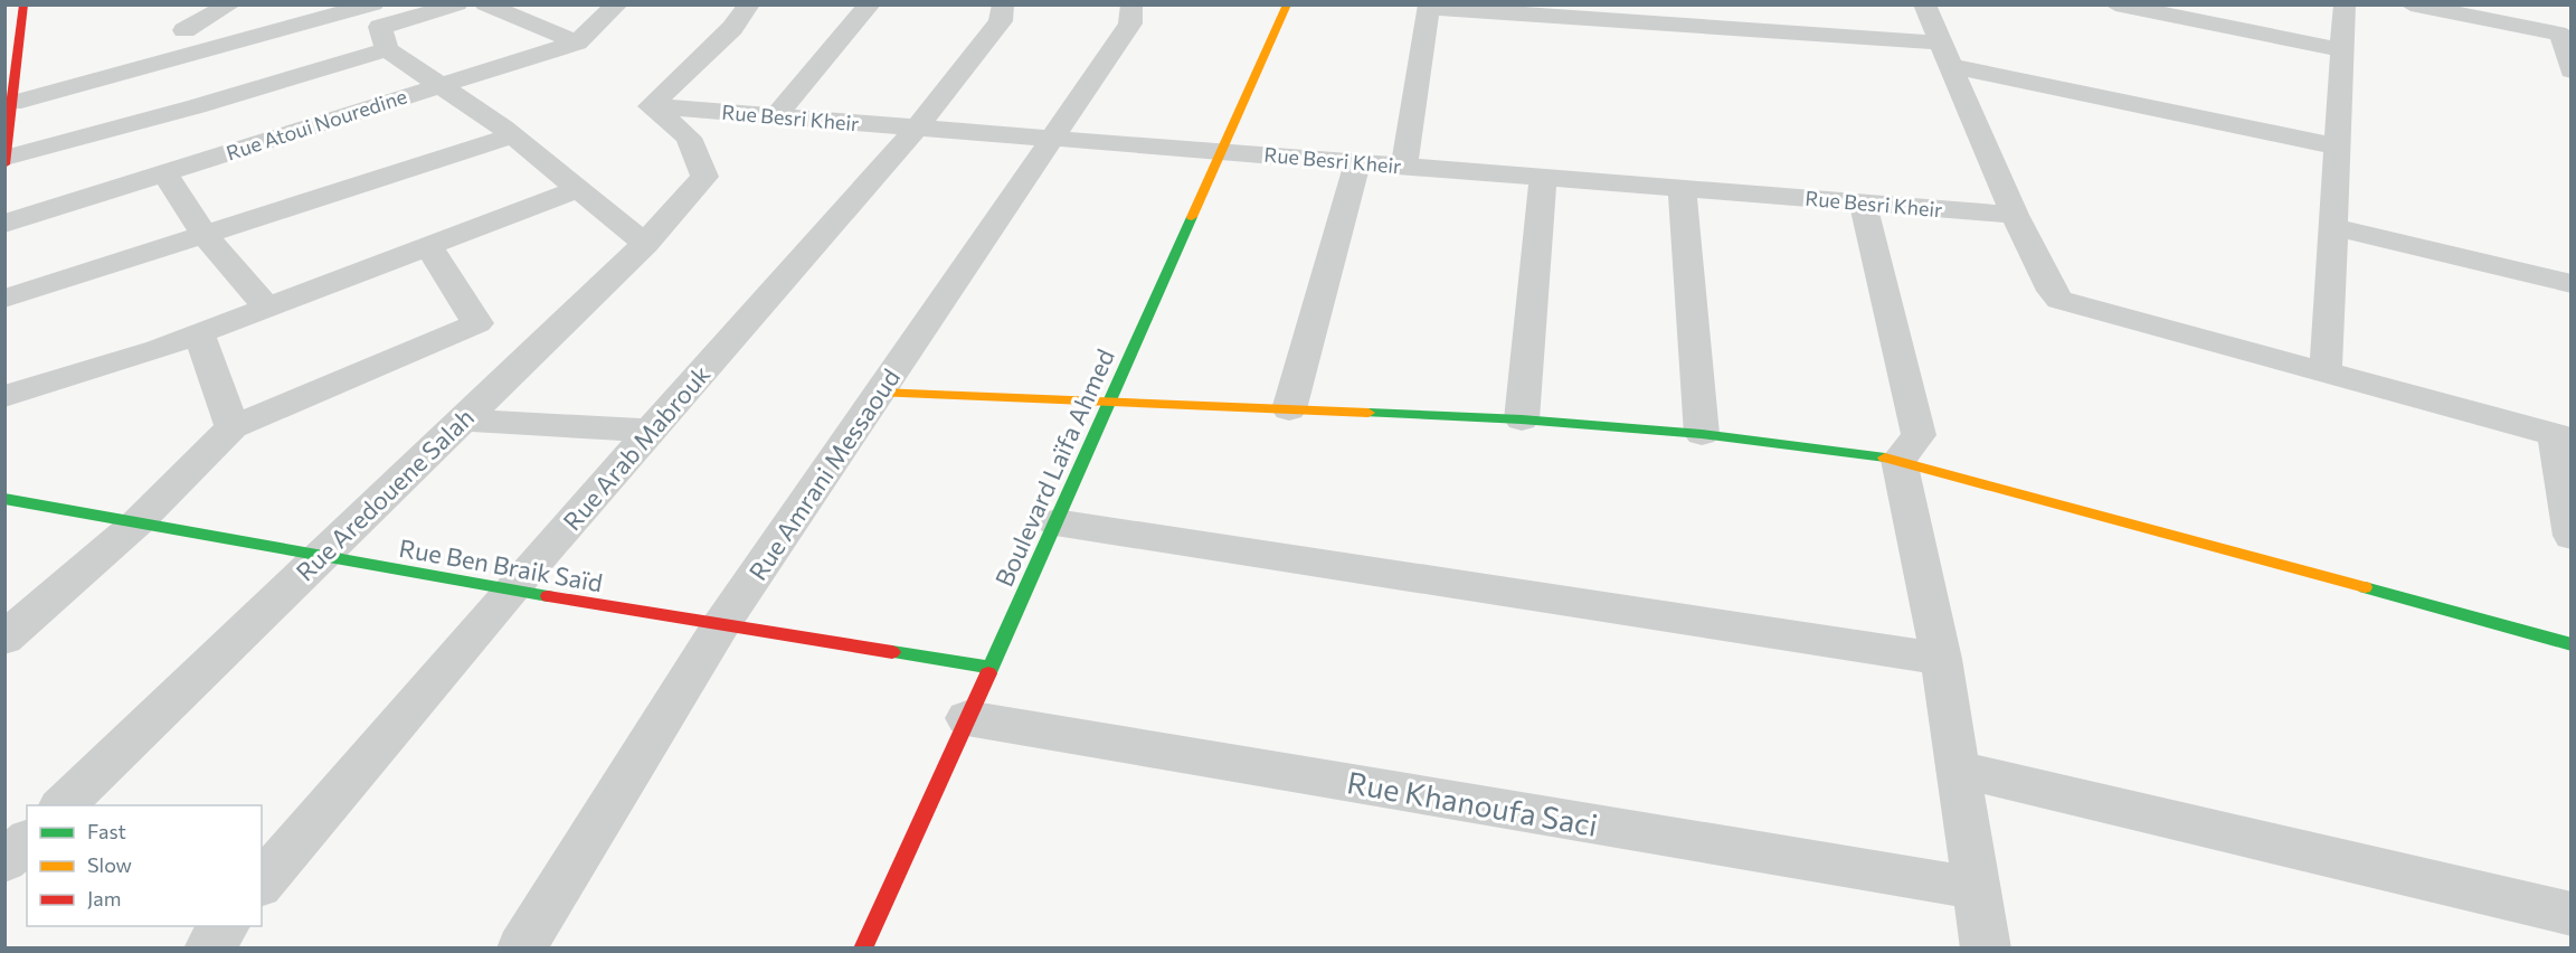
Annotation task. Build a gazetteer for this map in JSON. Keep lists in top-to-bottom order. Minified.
{"streets":{"street":["Rue Besri Kheir","Rue Atoui Nouredine","Rue Arab Mabrouk","Boulevard Laïfa Ahmed","Rue Amrani Messaoud","Rue Aredouene Salah","Rue Ben Braik Saïd","Rue Khanoufa Saci"]},"crossings":[["Rue Besri Kheir","Rue Arab Mabrouk"],["Rue Besri Kheir","Boulevard Laïfa Ahmed"],["Rue Besri Kheir","Rue Amrani Messaoud"],["Rue Besri Kheir","Rue Aredouene Salah"],["Rue Arab Mabrouk","Rue Ben Braik Saïd"],["Boulevard Laïfa Ahmed","Rue Ben Braik Saïd"],["Boulevard Laïfa Ahmed","Rue Khanoufa Saci"],["Rue Amrani Messaoud","Rue Ben Braik Saïd"],["Rue Aredouene Salah","Rue Ben Braik Saïd"]],"legend":["Fast","Slow","Jam"]}
